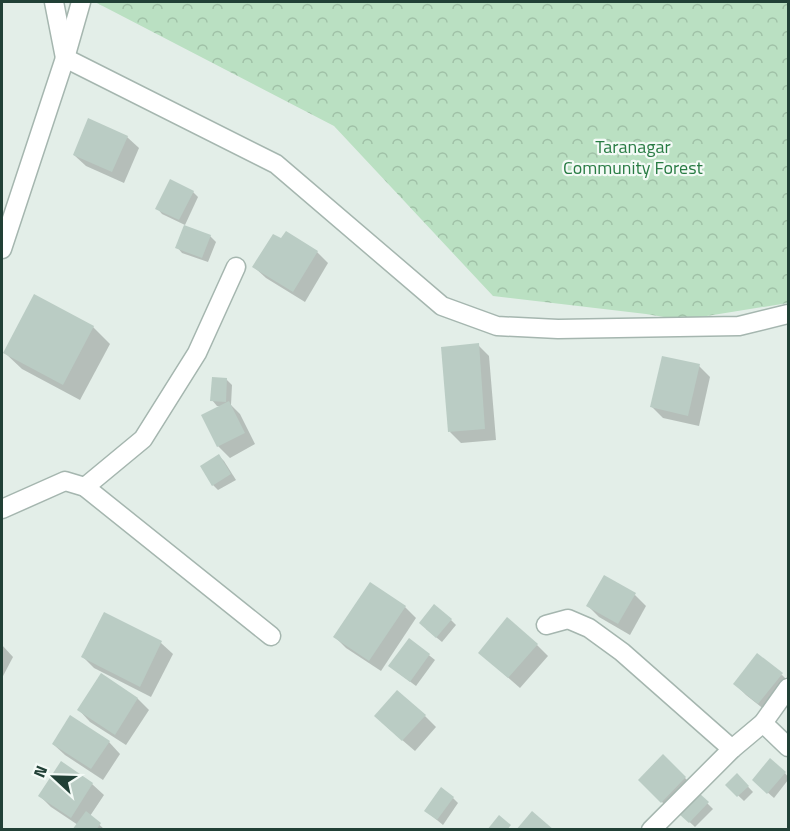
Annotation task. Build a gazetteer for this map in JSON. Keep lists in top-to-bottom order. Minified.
{"parks":["Taranagar Community Forest"],"north":"left"}
